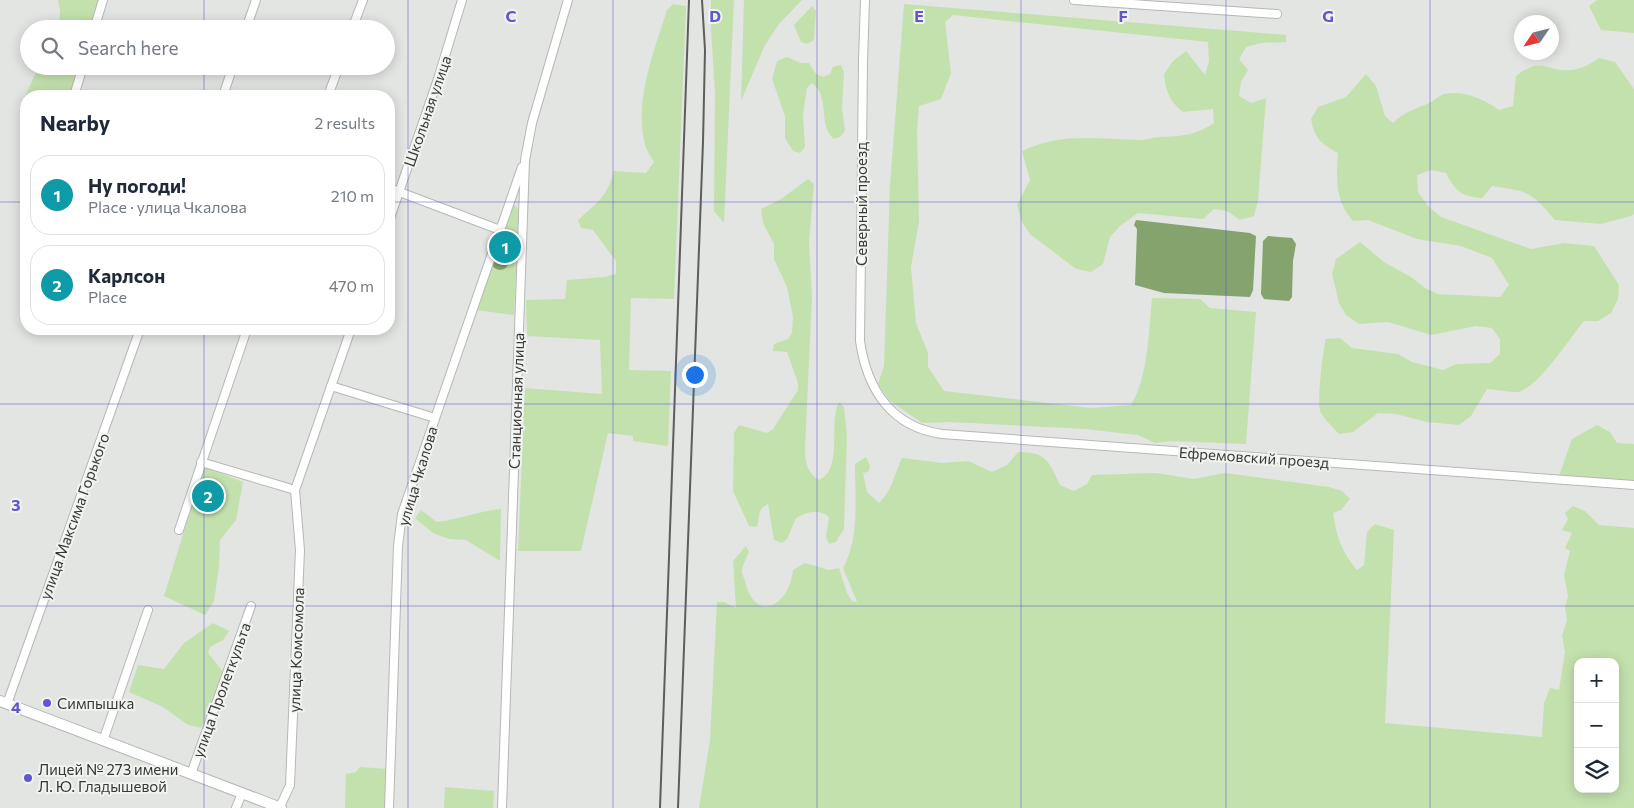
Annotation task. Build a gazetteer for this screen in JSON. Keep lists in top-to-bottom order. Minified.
{"streets":{"street":["Школьная улица","Северный проезд","Станционная улица","Ефремовский проезд","улица Чкалова","улица Максима Горького","улица Комсомола","улица Пролеткульта"]},"crossings":[["Северный проезд","Ефремовский проезд"],["Станционная улица","улица Чкалова"]],"places":["Симпышка","Лицей № 273 имени Л. Ю. Гладышевой"],"north":"bottom left","page":{"search":"Search here","heading":["Nearby","2 results"],"list":[{"mark":"1","name":"Ну погоди!","note":"Place · улица Чкалова","value":"210 m"},{"mark":"2","name":"Карлсон","note":"Place","value":"470 m"}],"pins":["1","2"],"map_buttons":["+","−"]},"grid":{"columns":["C","D","E","F","G"],"rows":["3","4"]}}
